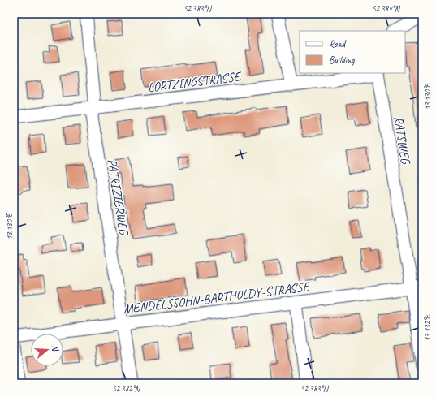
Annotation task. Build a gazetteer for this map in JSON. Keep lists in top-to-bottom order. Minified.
{"streets":{"street":["LORTZINGSTRASSE","RATSWEG","PATRIZIERWEG","MENDELSSOHN-BARTHOLDY-STRASSE"]},"crossings":[["LORTZINGSTRASSE","RATSWEG"],["LORTZINGSTRASSE","PATRIZIERWEG"],["RATSWEG","MENDELSSOHN-BARTHOLDY-STRASSE"],["PATRIZIERWEG","MENDELSSOHN-BARTHOLDY-STRASSE"]],"legend":["Road","Building"],"north":"right","coordinates":["52.383°N","52.384°N","13.130°E","13.132°E","52.382°N"]}
